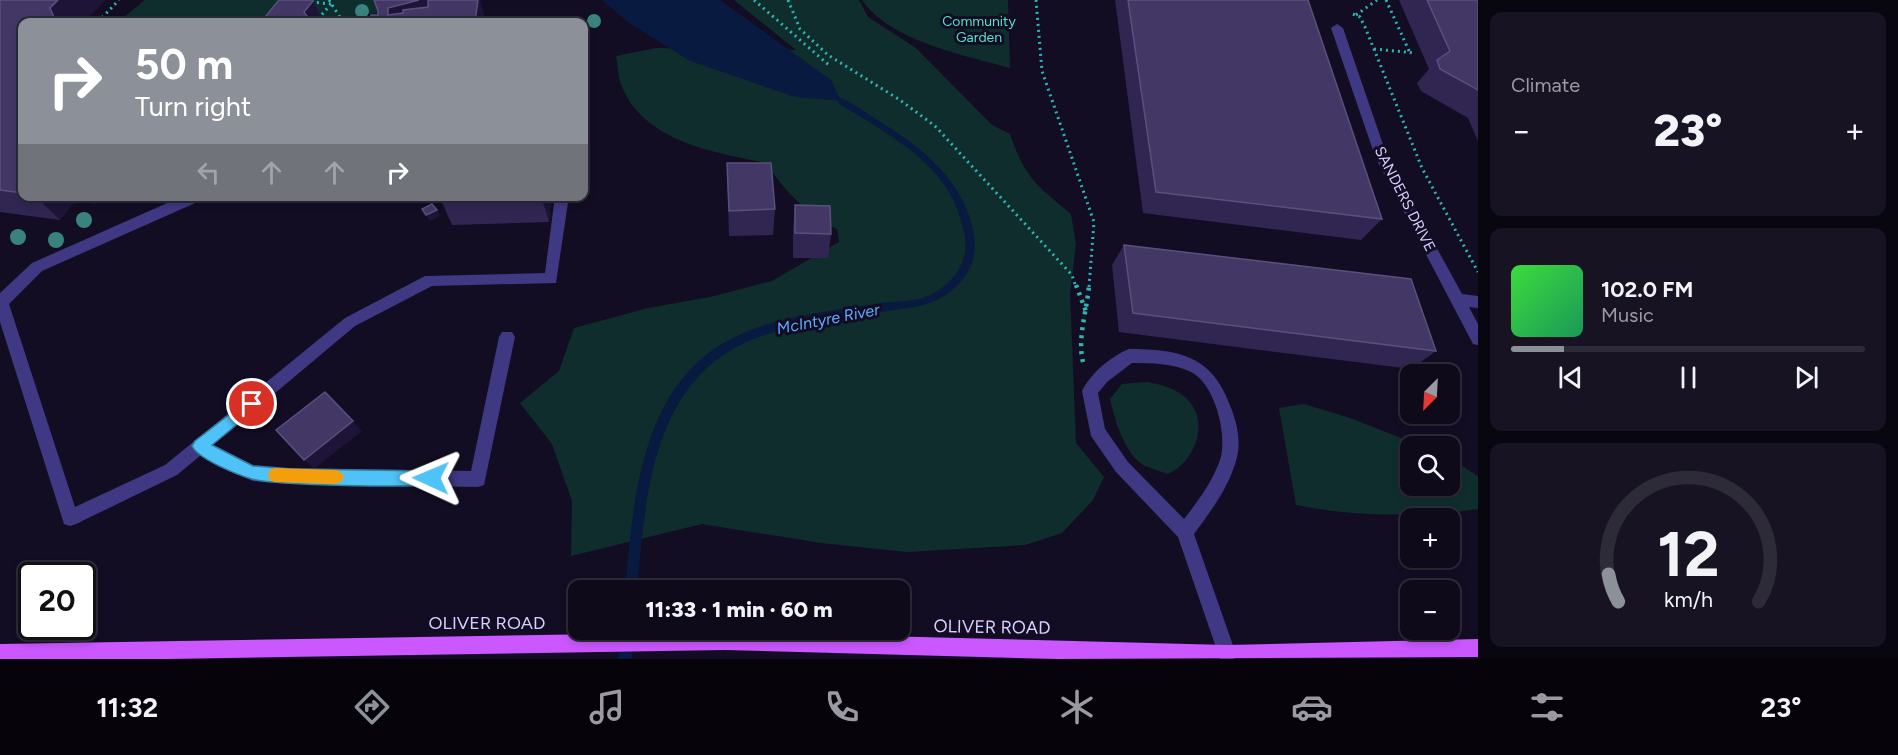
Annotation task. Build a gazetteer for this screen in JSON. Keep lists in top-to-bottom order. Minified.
{"streets":{"main road":["OLIVER ROAD"],"lane":["SANDERS DRIVE"]},"water":["McIntyre River"],"parks":["Community Garden"],"north":"bottom left","page":{"tile":"Climate","turn":["50 m","Turn right"],"heat":["−","23°","+"],"song":["102.0 FM","Music"],"map_buttons":["+","−"],"limit":"20","trip":"11:33 · 1 min · 60 m","tabs":["11:32","23°"],"gauge":["12","km/h"]}}
